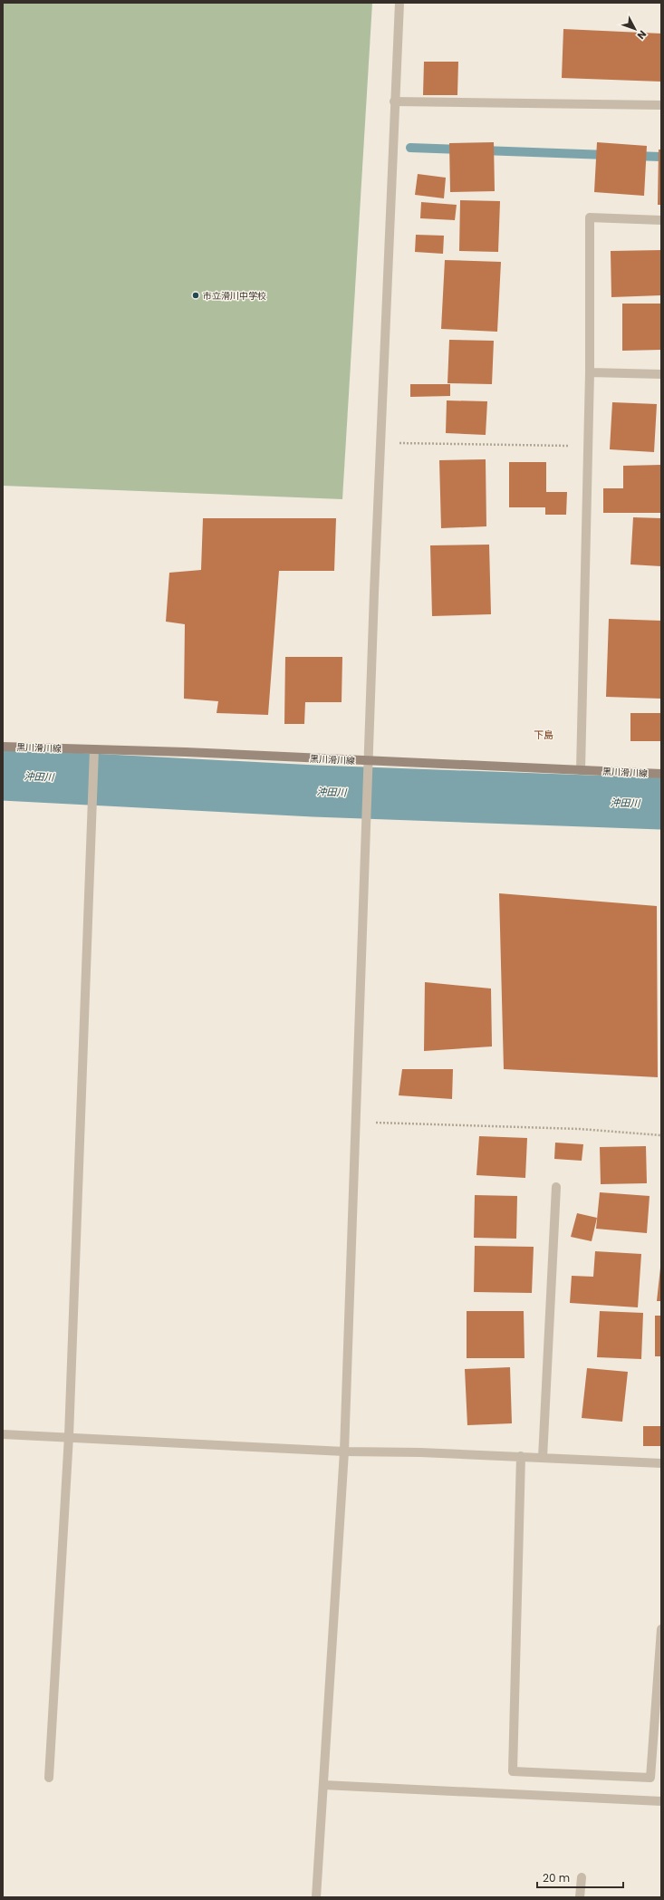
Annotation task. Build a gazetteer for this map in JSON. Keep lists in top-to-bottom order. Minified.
{"streets":{"main road":["黒川滑川線"]},"districts":["下島"],"water":["沖田川"],"places":["市立滑川中学校"],"scale_bar":"20 m","north":"bottom right"}
